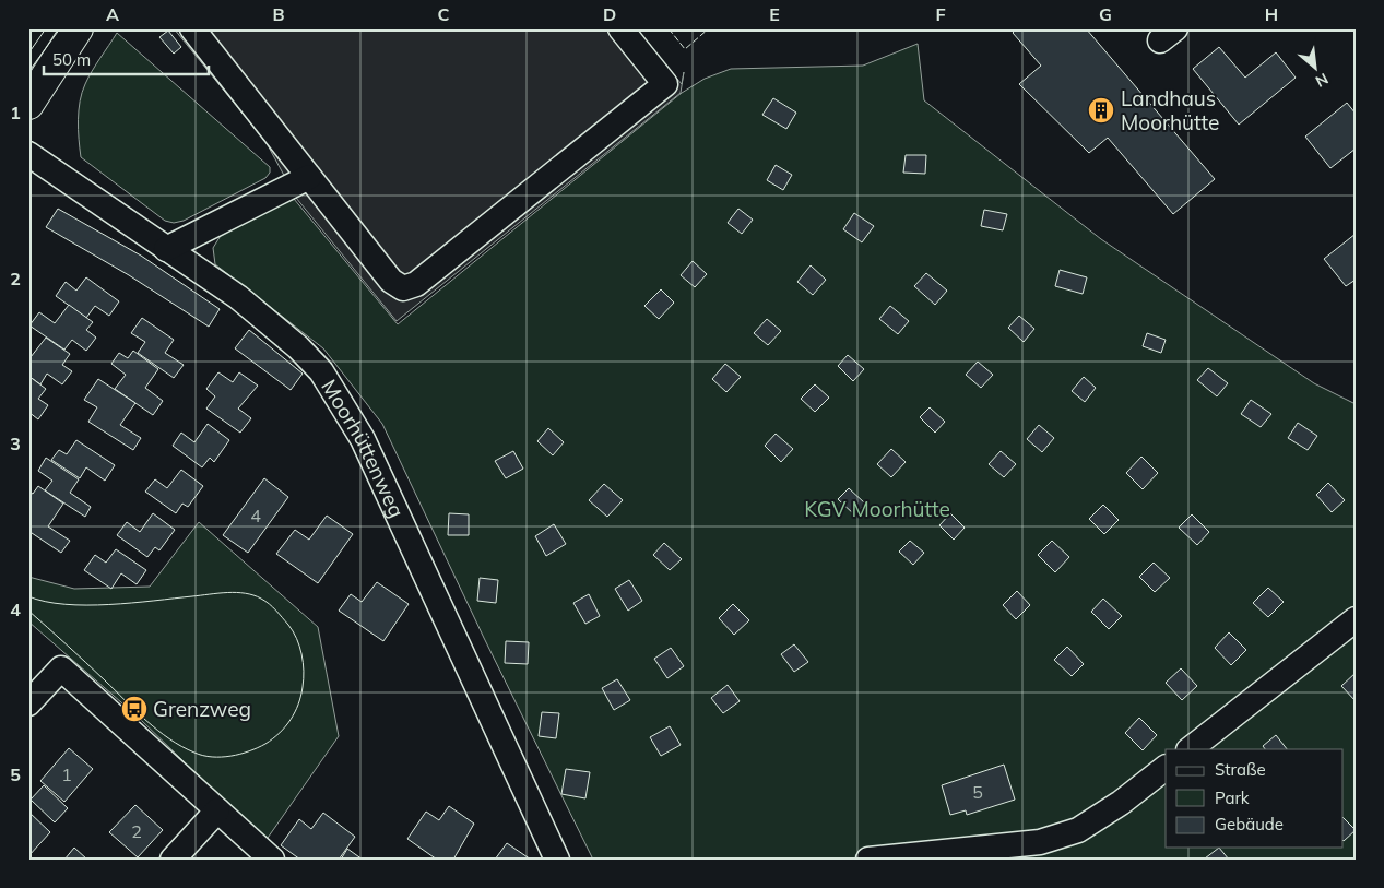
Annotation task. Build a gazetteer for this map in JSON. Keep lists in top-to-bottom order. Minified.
{"streets":{"street":["Moorhüttenweg"]},"parks":["KGV Moorhütte"],"places":{"building":["Landhaus Moorhütte"],"bus stop":["Grenzweg"]},"house_numbers":["4","1","5","2"],"legend":["Straße","Park","Gebäude"],"scale_bar":"50 m","north":"bottom right","grid":{"columns":["A","B","C","D","E","F","G","H"],"rows":["1","2","3","4","5"]}}
